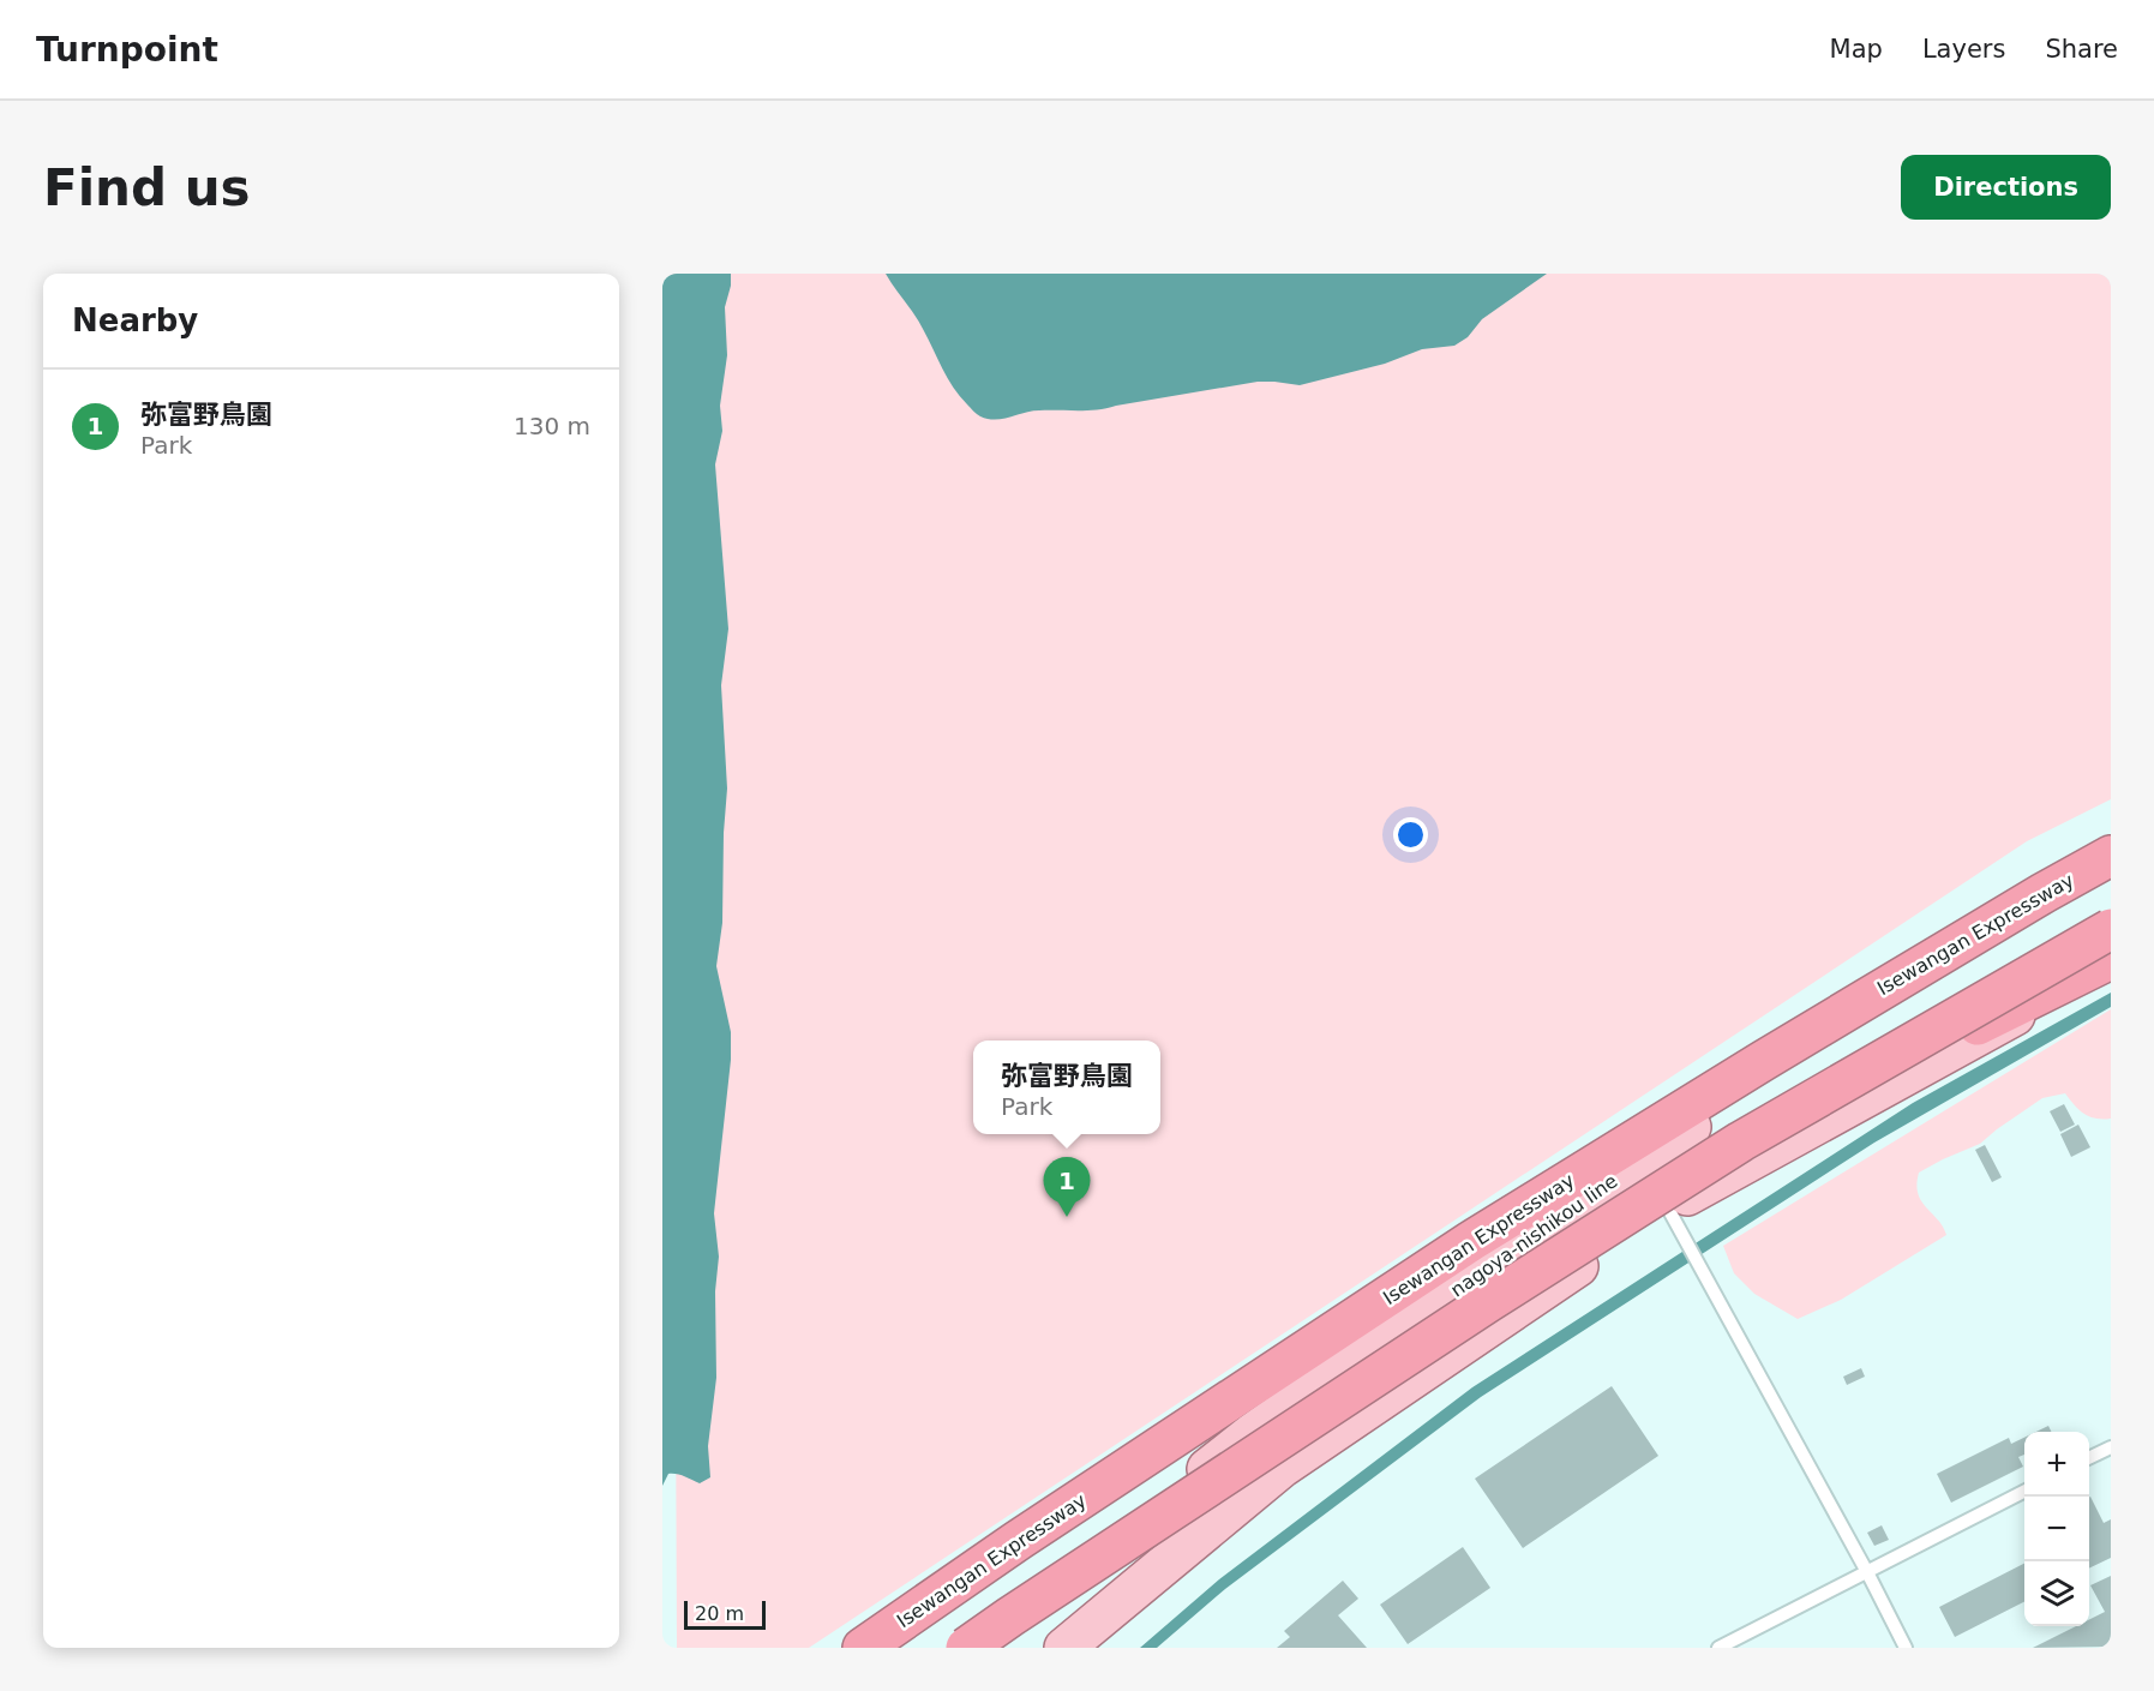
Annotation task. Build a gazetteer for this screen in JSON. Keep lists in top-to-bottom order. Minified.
{"streets":{"highway":["Isewangan Expressway"],"main road":["nagoya-nishikou line"]},"scale_bar":"20 m","page":{"header":"Turnpoint","nav":["Map","Layers","Share"],"buttons":"Directions","title":"Find us","heading":"Nearby","list":[{"mark":"1","name":"弥富野鳥園","note":"Park","value":"130 m"}],"popup":["弥富野鳥園","Park"],"pins":"1","map_buttons":["+","−"],"scale":"20 m"}}
